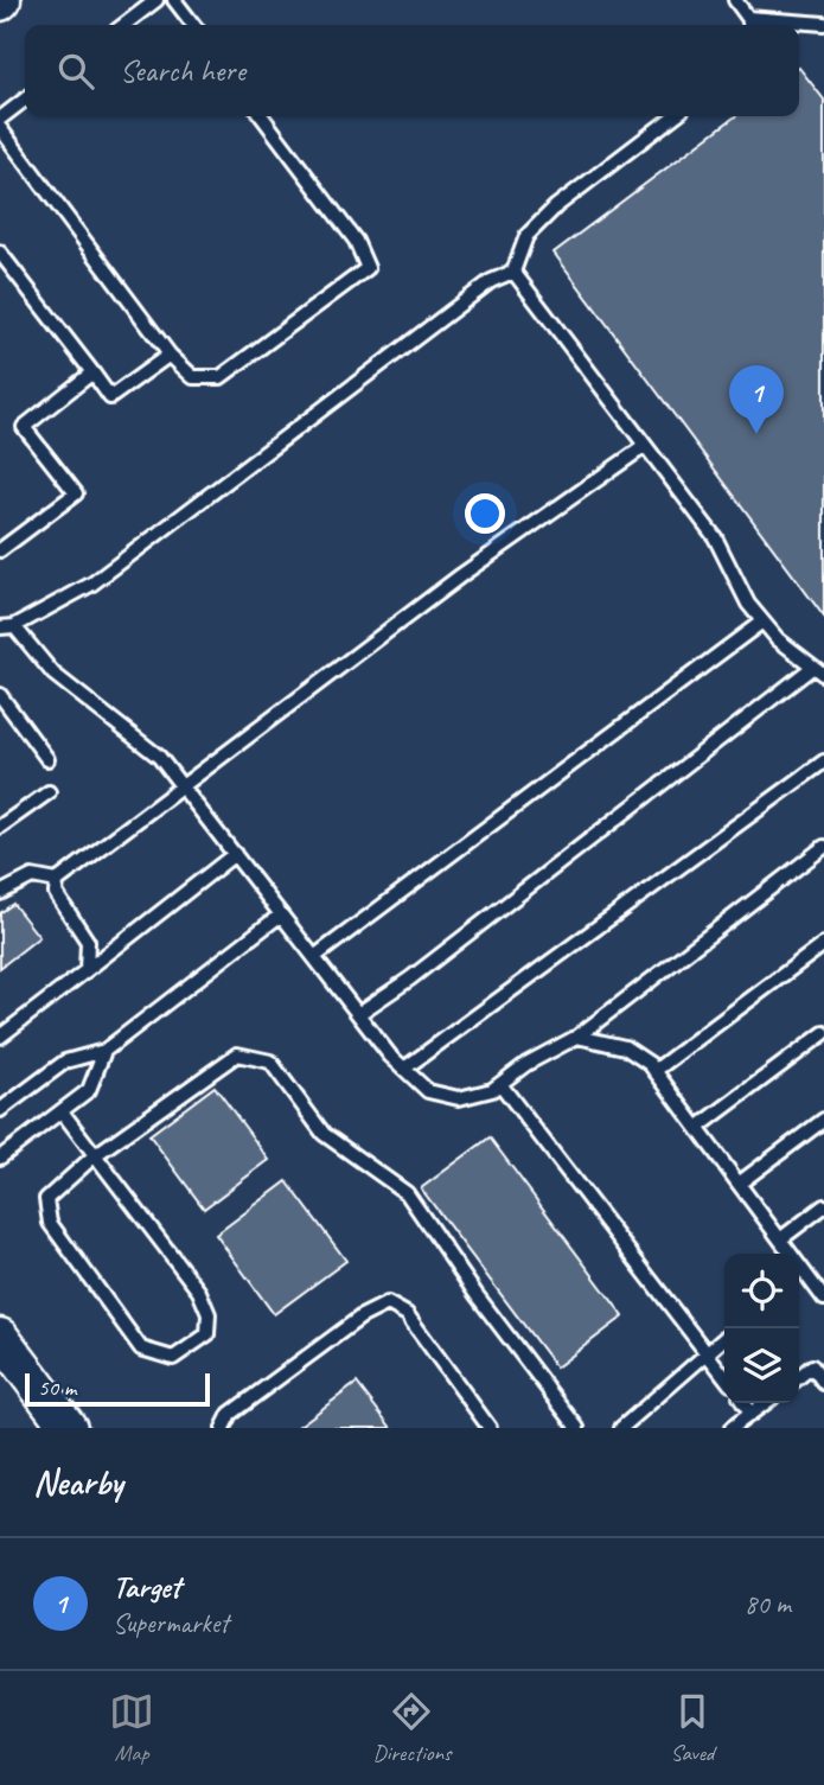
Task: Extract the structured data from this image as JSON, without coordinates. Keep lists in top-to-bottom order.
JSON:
{
  "scale_bar": "50 m",
  "page": {
    "search": "Search here",
    "pins": "1",
    "scale": "50 m",
    "heading": "Nearby",
    "list": [
      {
        "mark": "1",
        "name": "Target",
        "note": "Supermarket",
        "value": "80 m"
      }
    ],
    "nav": ["Map", "Directions", "Saved"]
  }
}
